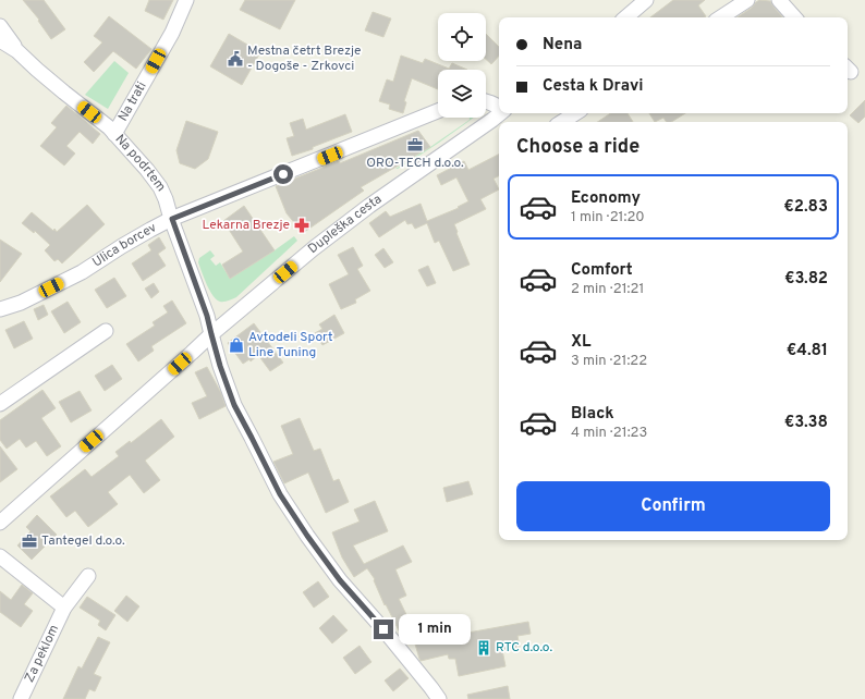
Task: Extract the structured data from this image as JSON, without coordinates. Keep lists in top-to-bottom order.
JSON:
{
  "streets": {
    "street": [
      "Na trati",
      "Na podrtem",
      "Dupleška cesta",
      "Ulica borcev",
      "Za peklom"
    ]
  },
  "crossings": [
    ["Na trati", "Na podrtem"],
    ["Na podrtem", "Dupleška cesta"],
    ["Na podrtem", "Ulica borcev"]
  ],
  "places": {
    "public building": ["Mestna četrt Brezje - Dogoše - Zrkovci"],
    "office": ["ORO-TECH d.o.o.", "Tantegel d.o.o."],
    "pharmacy": ["Lekarna Brezje"],
    "shop": ["Avtodeli Sport Line Tuning"],
    "building": ["RTC d.o.o."]
  },
  "page": {
    "banner": ["Nena", "Cesta k Dravi"],
    "heading": "Choose a ride",
    "list": [
      {
        "name": "Economy",
        "note": "1 min · 21:20",
        "value": "€2.83"
      },
      {
        "name": "Comfort",
        "note": "2 min · 21:21",
        "value": "€3.82"
      },
      {
        "name": "XL",
        "note": "3 min · 21:22",
        "value": "€4.81"
      },
      {
        "name": "Black",
        "note": "4 min · 21:23",
        "value": "€3.38"
      }
    ],
    "buttons": "Confirm",
    "bubble": "1 min"
  }
}
